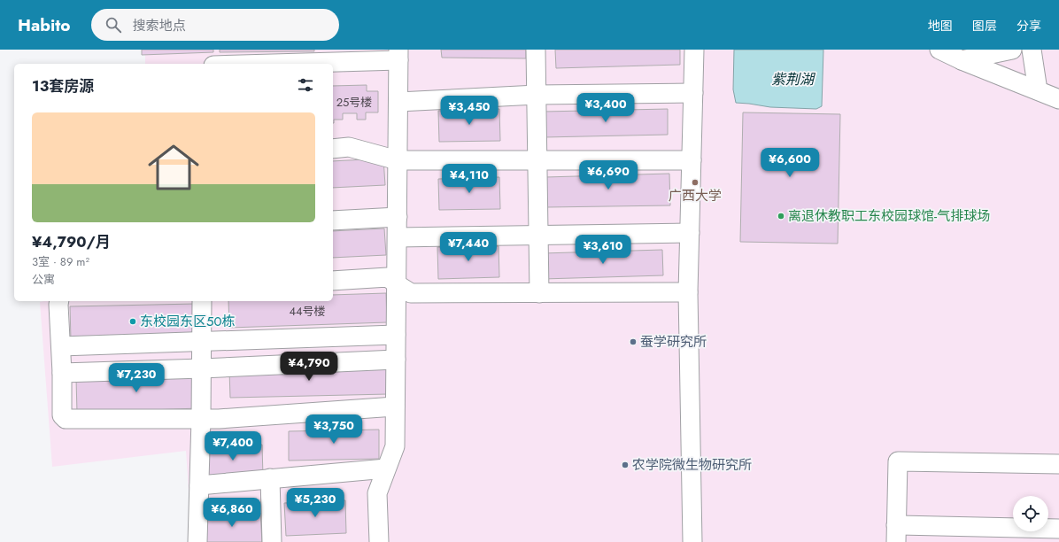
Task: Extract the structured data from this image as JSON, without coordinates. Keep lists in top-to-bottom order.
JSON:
{
  "water": ["紫荆湖"],
  "places": [
    "广西大学",
    "离退休教职工东校园球馆-气排球场",
    "东校园东区50栋",
    "蚕学研究所",
    "农学院微生物研究所"
  ],
  "house_numbers": ["25号楼", "44号楼"],
  "page": {
    "header": "Habito",
    "search": "搜索地点",
    "nav": ["地图", "图层", "分享"],
    "heading": "13套房源",
    "price": [
      "¥3,400",
      "¥3,450",
      "¥6,600",
      "¥6,690",
      "¥4,110",
      "¥7,440",
      "¥3,610",
      "¥4,790",
      "¥7,230",
      "¥3,750",
      "¥7,400",
      "¥5,230",
      "¥6,860"
    ],
    "list": [
      {
        "name": "¥4,790/月",
        "note": "3室 · 89 m² · 公寓"
      }
    ]
  }
}
